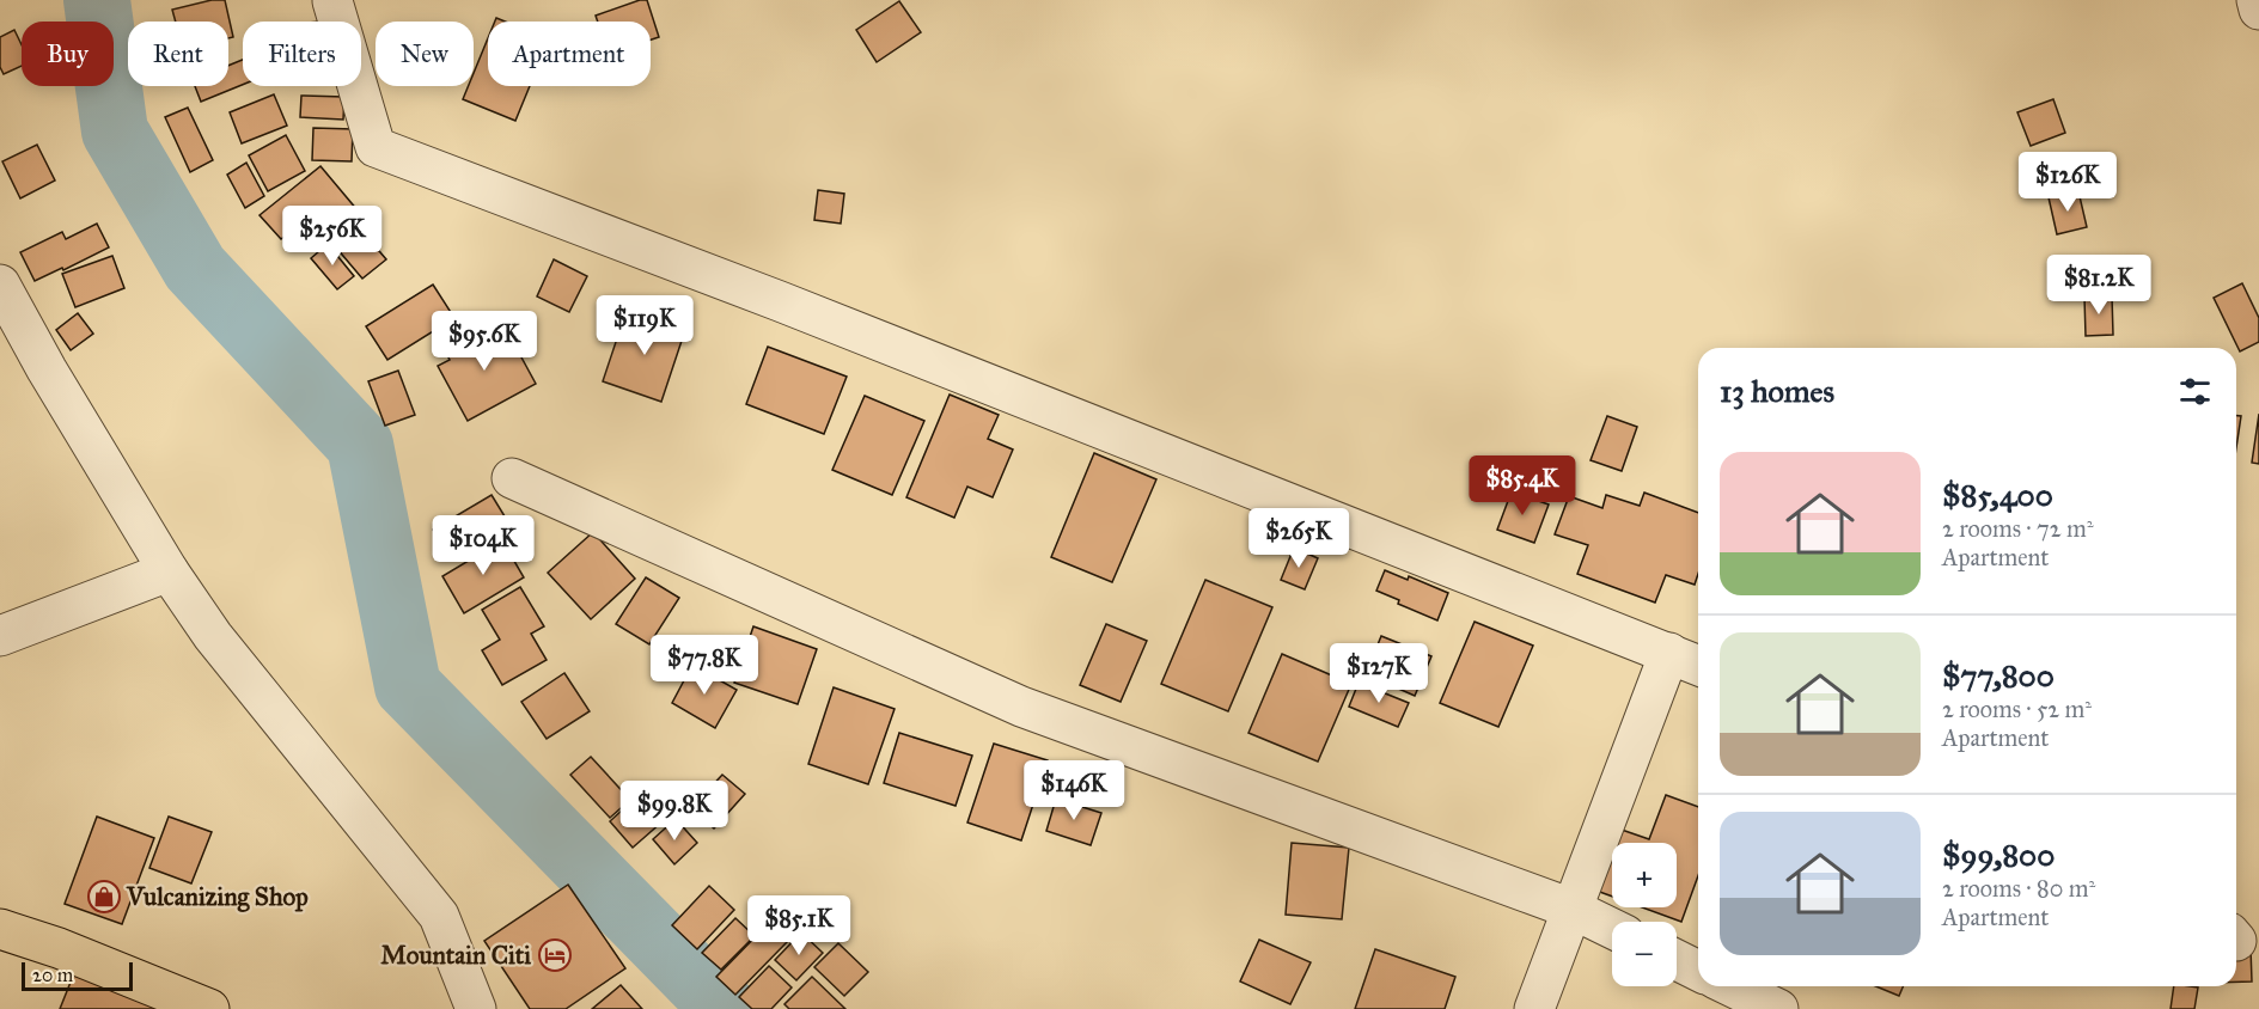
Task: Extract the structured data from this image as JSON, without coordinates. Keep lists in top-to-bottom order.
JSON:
{
  "places": {
    "shop": ["Vulcanizing Shop"],
    "hotel": ["Mountain Citi"]
  },
  "scale_bar": "20 m",
  "page": {
    "chip": [
      "Buy",
      "Rent",
      "Filters",
      "New",
      "Apartment"
    ],
    "price": [
      "$126K",
      "$256K",
      "$81.2K",
      "$119K",
      "$95.6K",
      "$85.4K",
      "$265K",
      "$104K",
      "$77.8K",
      "$127K",
      "$146K",
      "$99.8K",
      "$85.1K"
    ],
    "heading": "13 homes",
    "list": [
      {
        "name": "$85,400",
        "note": "2 rooms · 72 m² · Apartment"
      },
      {
        "name": "$77,800",
        "note": "2 rooms · 52 m² · Apartment"
      },
      {
        "name": "$99,800",
        "note": "2 rooms · 80 m² · Apartment"
      }
    ],
    "map_buttons": ["+", "−"],
    "scale": "20 m"
  }
}
